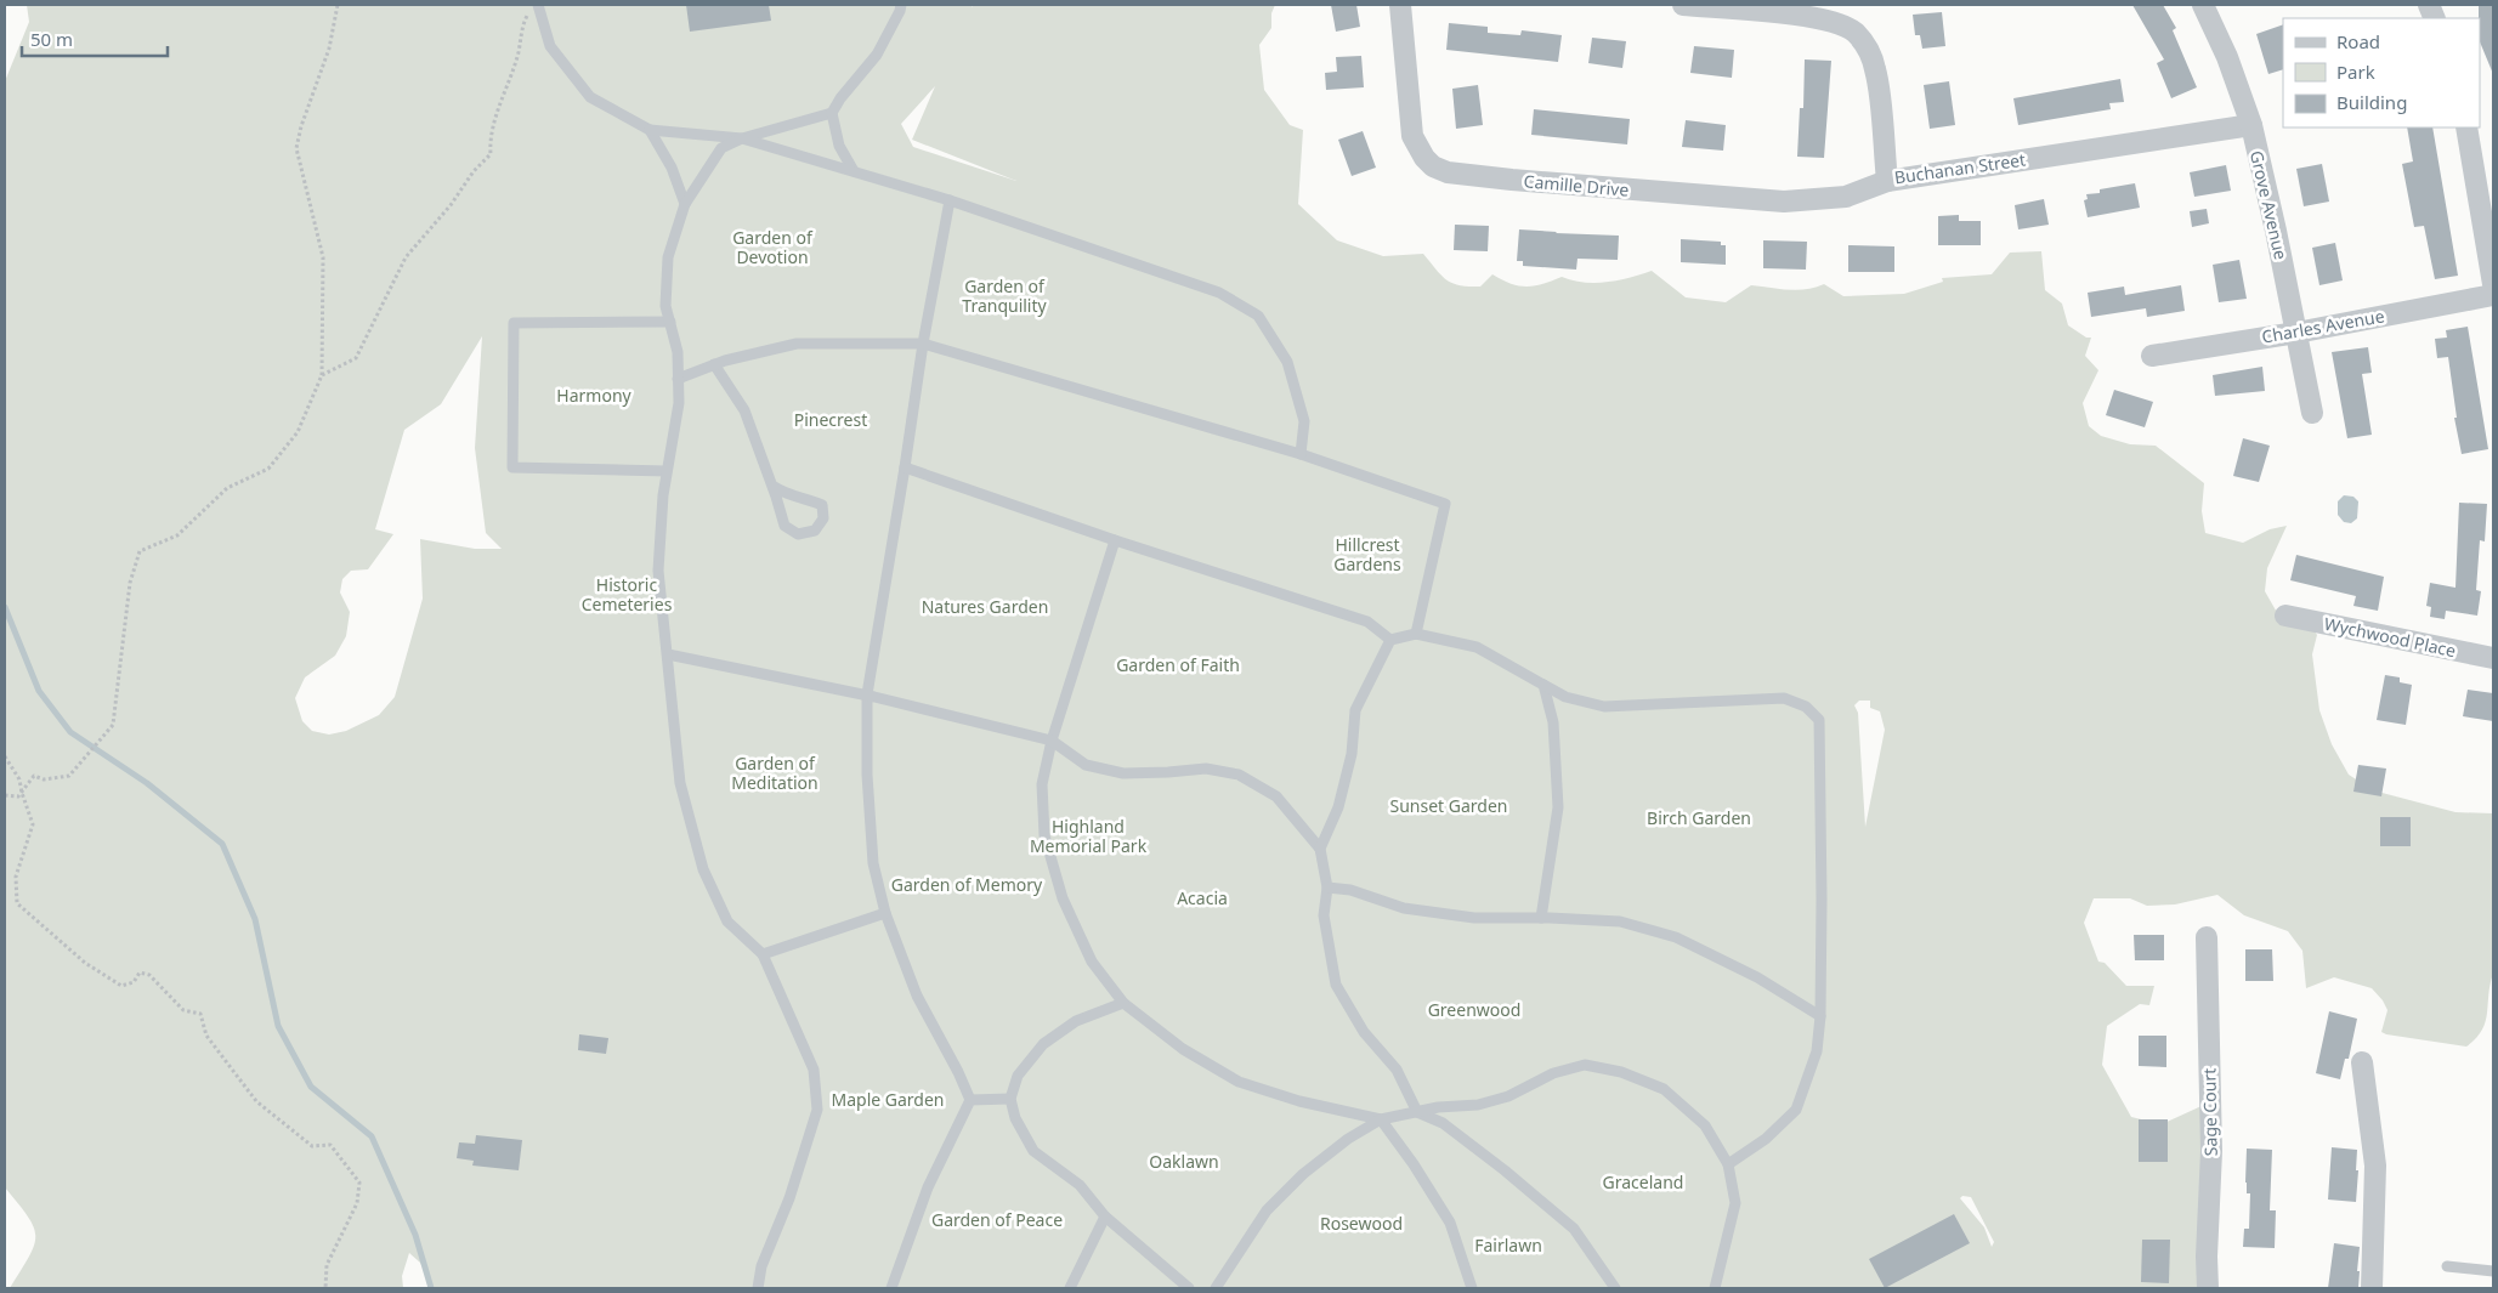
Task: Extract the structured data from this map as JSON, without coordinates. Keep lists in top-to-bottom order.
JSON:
{
  "streets": {
    "street": [
      "Buchanan Street",
      "Camille Drive",
      "Grove Avenue",
      "Charles Avenue",
      "Wychwood Place",
      "Sage Court"
    ]
  },
  "crossings": [
    ["Buchanan Street", "Camille Drive"],
    ["Buchanan Street", "Grove Avenue"],
    ["Grove Avenue", "Charles Avenue"]
  ],
  "parks": [
    "Garden of Devotion",
    "Garden of Tranquility",
    "Harmony",
    "Pinecrest",
    "Hillcrest Gardens",
    "Historic Cemeteries",
    "Natures Garden",
    "Garden of Faith",
    "Garden of Meditation",
    "Sunset Garden",
    "Birch Garden",
    "Highland Memorial Park",
    "Garden of Memory",
    "Acacia",
    "Greenwood",
    "Maple Garden",
    "Oaklawn",
    "Graceland",
    "Garden of Peace",
    "Rosewood",
    "Fairlawn"
  ],
  "legend": ["Road", "Park", "Building"],
  "scale_bar": "50 m"
}
